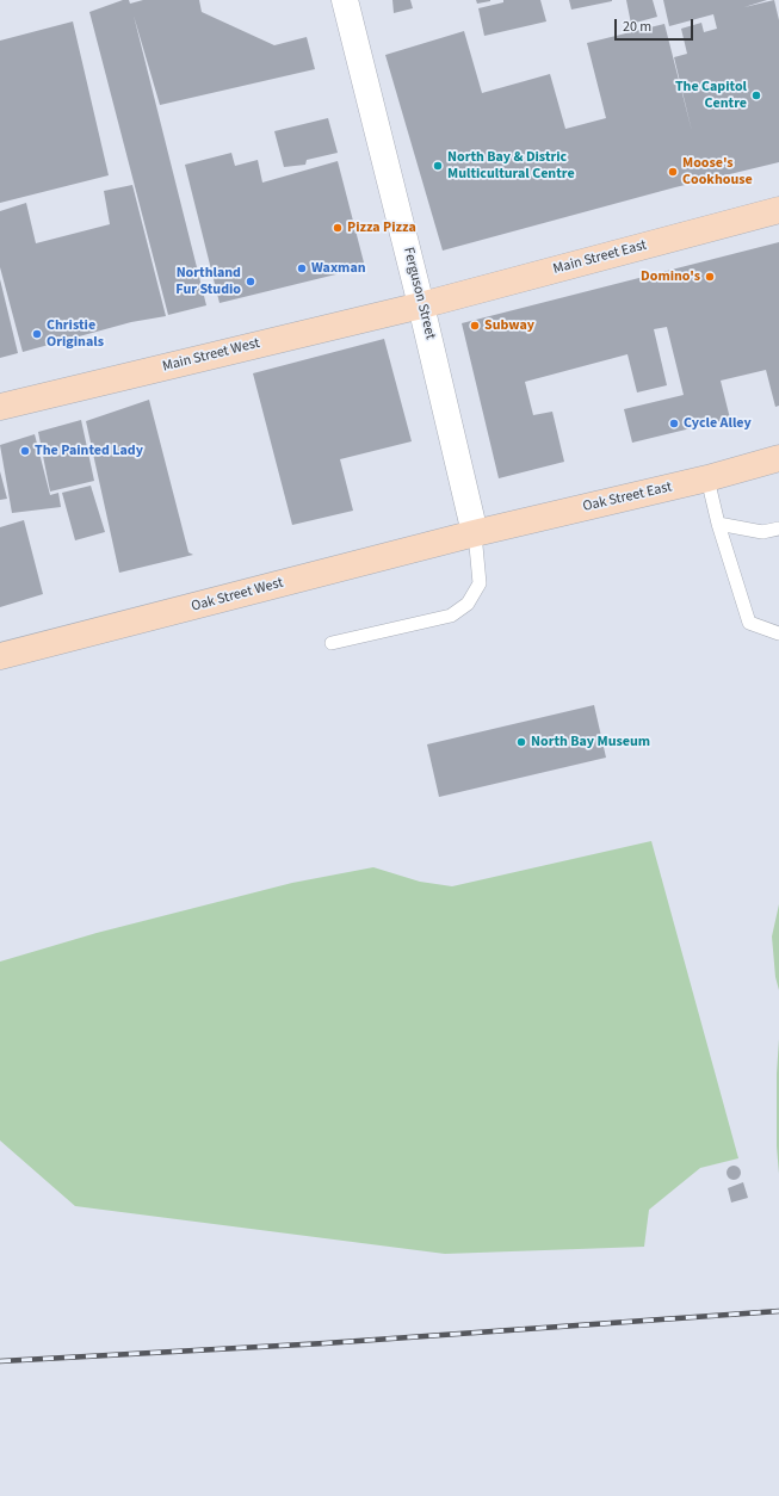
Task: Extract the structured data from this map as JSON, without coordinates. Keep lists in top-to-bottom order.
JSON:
{
  "streets": {
    "street": [
      "Main Street East",
      "Ferguson Street",
      "Main Street West",
      "Oak Street East",
      "Oak Street West"
    ]
  },
  "crossings": [
    ["Main Street East", "Ferguson Street"],
    ["Main Street East", "Main Street West"],
    ["Ferguson Street", "Main Street West"],
    ["Ferguson Street", "Oak Street East"],
    ["Ferguson Street", "Oak Street West"],
    ["Oak Street East", "Oak Street West"]
  ],
  "places": [
    "The Capitol Centre",
    "North Bay & Distric Multicultural Centre",
    "Moose's Cookhouse",
    "Pizza Pizza",
    "Waxman",
    "Domino's",
    "Northland Fur Studio",
    "Subway",
    "Christie Originals",
    "Cycle Alley",
    "The Painted Lady",
    "North Bay Museum"
  ],
  "scale_bar": "20 m"
}
